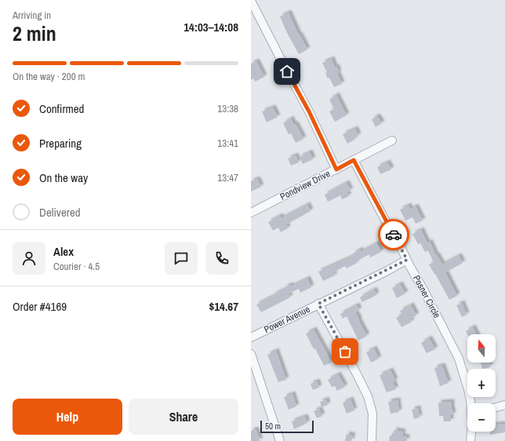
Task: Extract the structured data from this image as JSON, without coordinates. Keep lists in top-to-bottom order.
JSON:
{
  "streets": {
    "street": ["Pondview Drive", "Posner Circle", "Power Avenue"]
  },
  "crossings": [
    ["Pondview Drive", "Posner Circle"],
    ["Posner Circle", "Power Avenue"]
  ],
  "scale_bar": "50 m",
  "north": "top",
  "page": {
    "heading": ["2 min", "Arriving in", "14:03–14:08"],
    "panel": [
      "Alex",
      "Courier · 4.5",
      "Order #4169",
      "$14.67"
    ],
    "bar": "On the way · 200 m",
    "list": [
      ["Confirmed", "13:38"],
      ["Preparing", "13:41"],
      ["On the way", "13:47"],
      "Delivered"
    ],
    "map_buttons": ["+", "−"],
    "buttons": ["Help", "Share"],
    "scale": "50 m"
  }
}
